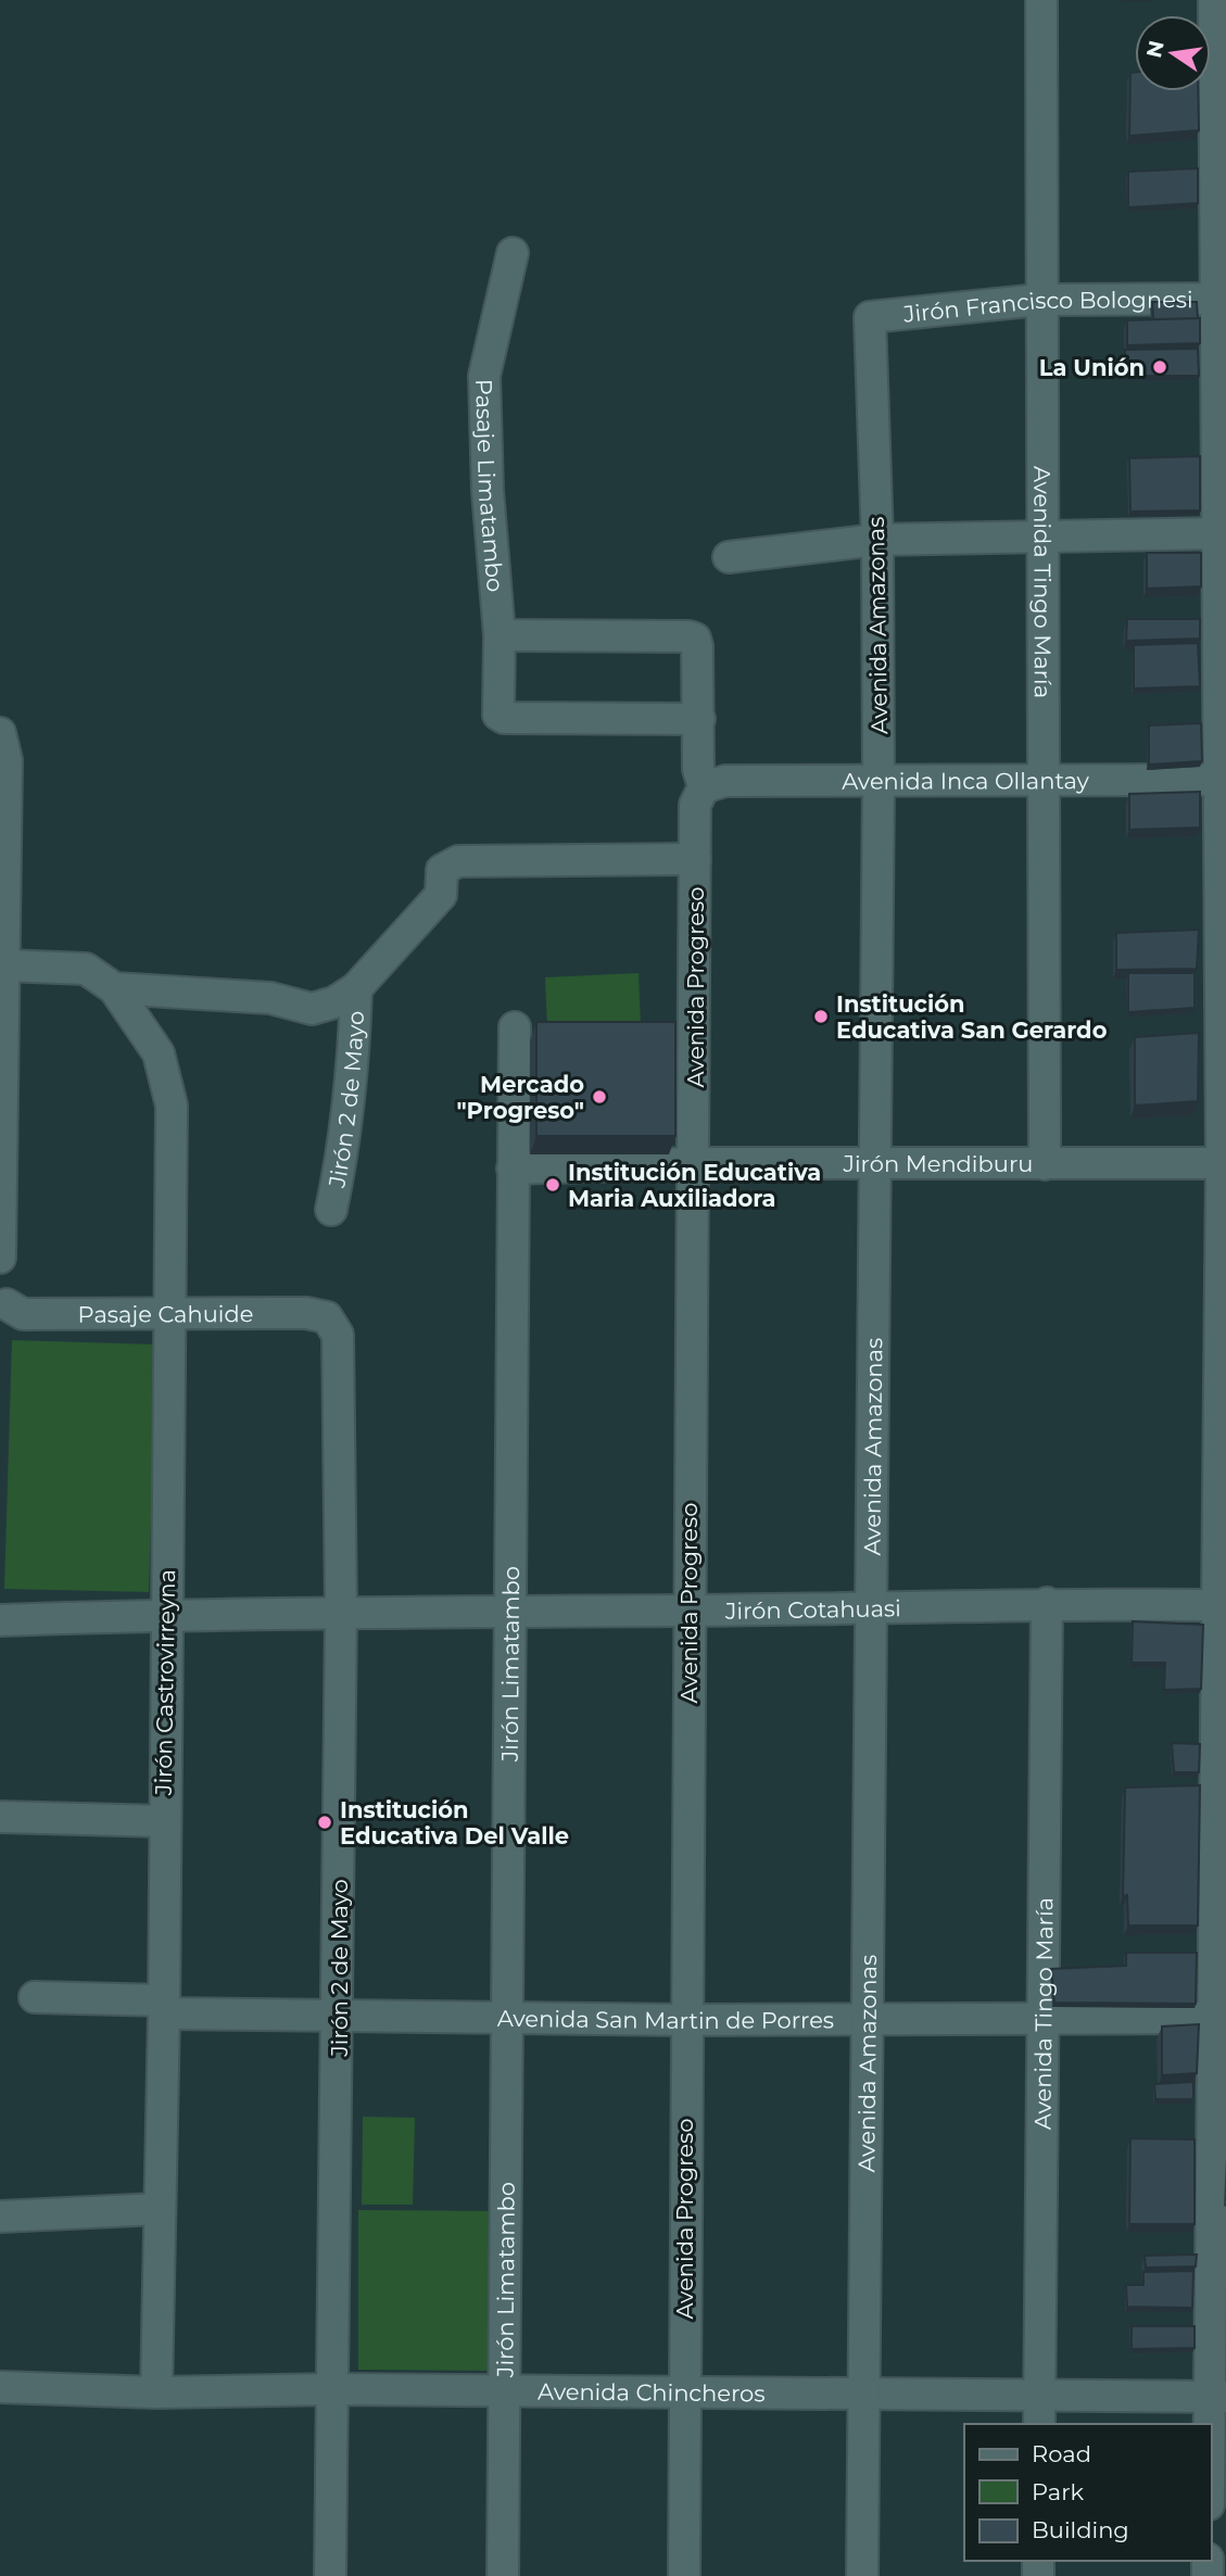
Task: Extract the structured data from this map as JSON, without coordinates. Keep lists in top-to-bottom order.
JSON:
{
  "streets": {
    "street": [
      "Jirón Francisco Bolognesi",
      "Pasaje Limatambo",
      "Avenida Tingo María",
      "Avenida Amazonas",
      "Avenida Inca Ollantay",
      "Avenida Progreso",
      "Jirón 2 de Mayo",
      "Jirón Mendiburu",
      "Pasaje Cahuide",
      "Jirón Cotahuasi",
      "Jirón Limatambo",
      "Jirón Castrovirreyna",
      "Avenida San Martin de Porres",
      "Avenida Chincheros"
    ]
  },
  "crossings": [
    ["Jirón Francisco Bolognesi", "Avenida Tingo María"],
    ["Jirón Francisco Bolognesi", "Avenida Amazonas"],
    ["Pasaje Limatambo", "Avenida Progreso"],
    ["Avenida Tingo María", "Avenida Inca Ollantay"],
    ["Avenida Tingo María", "Jirón Mendiburu"],
    ["Avenida Tingo María", "Jirón Cotahuasi"],
    ["Avenida Tingo María", "Avenida San Martin de Porres"],
    ["Avenida Tingo María", "Avenida Chincheros"],
    ["Avenida Amazonas", "Avenida Inca Ollantay"],
    ["Avenida Amazonas", "Jirón Mendiburu"],
    ["Avenida Amazonas", "Jirón Cotahuasi"],
    ["Avenida Amazonas", "Avenida San Martin de Porres"],
    ["Avenida Amazonas", "Avenida Chincheros"],
    ["Avenida Inca Ollantay", "Avenida Progreso"],
    ["Avenida Progreso", "Jirón Mendiburu"],
    ["Avenida Progreso", "Jirón Cotahuasi"],
    ["Avenida Progreso", "Avenida San Martin de Porres"],
    ["Avenida Progreso", "Avenida Chincheros"],
    ["Jirón 2 de Mayo", "Pasaje Cahuide"],
    ["Jirón 2 de Mayo", "Jirón Cotahuasi"],
    ["Jirón 2 de Mayo", "Avenida San Martin de Porres"],
    ["Jirón 2 de Mayo", "Avenida Chincheros"],
    ["Jirón Mendiburu", "Jirón Limatambo"],
    ["Pasaje Cahuide", "Jirón Castrovirreyna"],
    ["Jirón Cotahuasi", "Jirón Limatambo"],
    ["Jirón Cotahuasi", "Jirón Castrovirreyna"],
    ["Jirón Limatambo", "Avenida San Martin de Porres"],
    ["Jirón Limatambo", "Avenida Chincheros"],
    ["Jirón Castrovirreyna", "Avenida San Martin de Porres"],
    ["Jirón Castrovirreyna", "Avenida Chincheros"]
  ],
  "places": [
    "La Unión",
    "Institución Educativa San Gerardo",
    "Mercado \"Progreso\"",
    "Institución Educativa Maria Auxiliadora",
    "Institución Educativa Del Valle"
  ],
  "legend": ["Road", "Park", "Building"],
  "north": "left"
}
